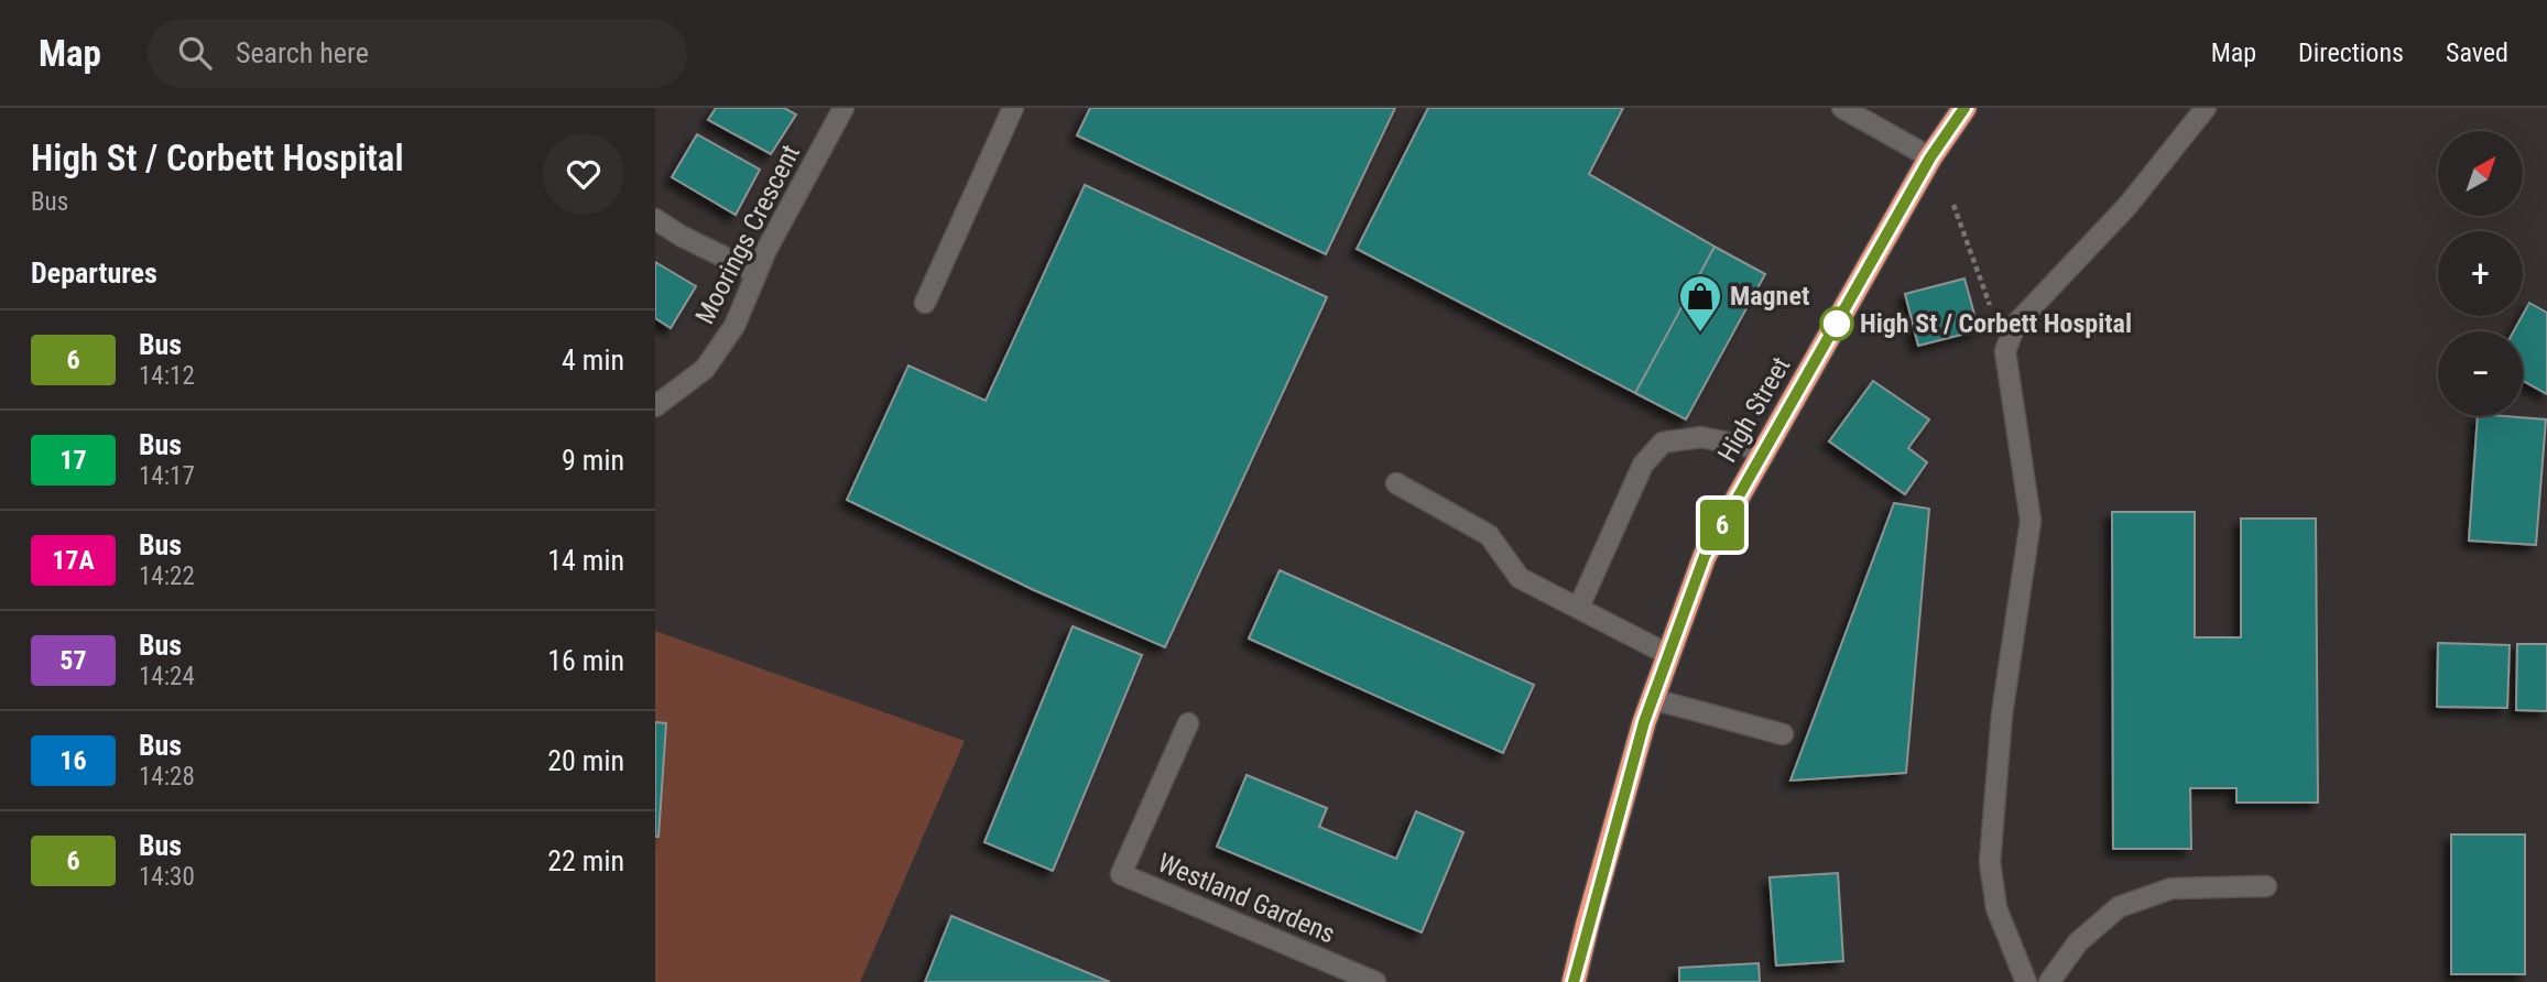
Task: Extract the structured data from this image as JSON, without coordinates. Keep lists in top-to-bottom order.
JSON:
{
  "streets": {
    "highway": ["High Street"],
    "street": ["Moorings Crescent", "Westland Gardens"]
  },
  "places": {
    "other": ["High St / Corbett Hospital"],
    "shop": ["Magnet"]
  },
  "lines": ["bus line 6"],
  "north": "top right",
  "page": {
    "header": "Map",
    "search": "Search here",
    "nav": ["Map", "Directions", "Saved"],
    "heading": [
      ["High St / Corbett Hospital", "Bus"],
      "Departures"
    ],
    "on_map": "6",
    "map_buttons": ["+", "−"],
    "list": [
      {
        "mark": "6",
        "name": "Bus",
        "note": "14:12",
        "value": "4 min"
      },
      {
        "mark": "17",
        "name": "Bus",
        "note": "14:17",
        "value": "9 min"
      },
      {
        "mark": "17A",
        "name": "Bus",
        "note": "14:22",
        "value": "14 min"
      },
      {
        "mark": "57",
        "name": "Bus",
        "note": "14:24",
        "value": "16 min"
      },
      {
        "mark": "16",
        "name": "Bus",
        "note": "14:28",
        "value": "20 min"
      },
      {
        "mark": "6",
        "name": "Bus",
        "note": "14:30",
        "value": "22 min"
      }
    ]
  }
}
